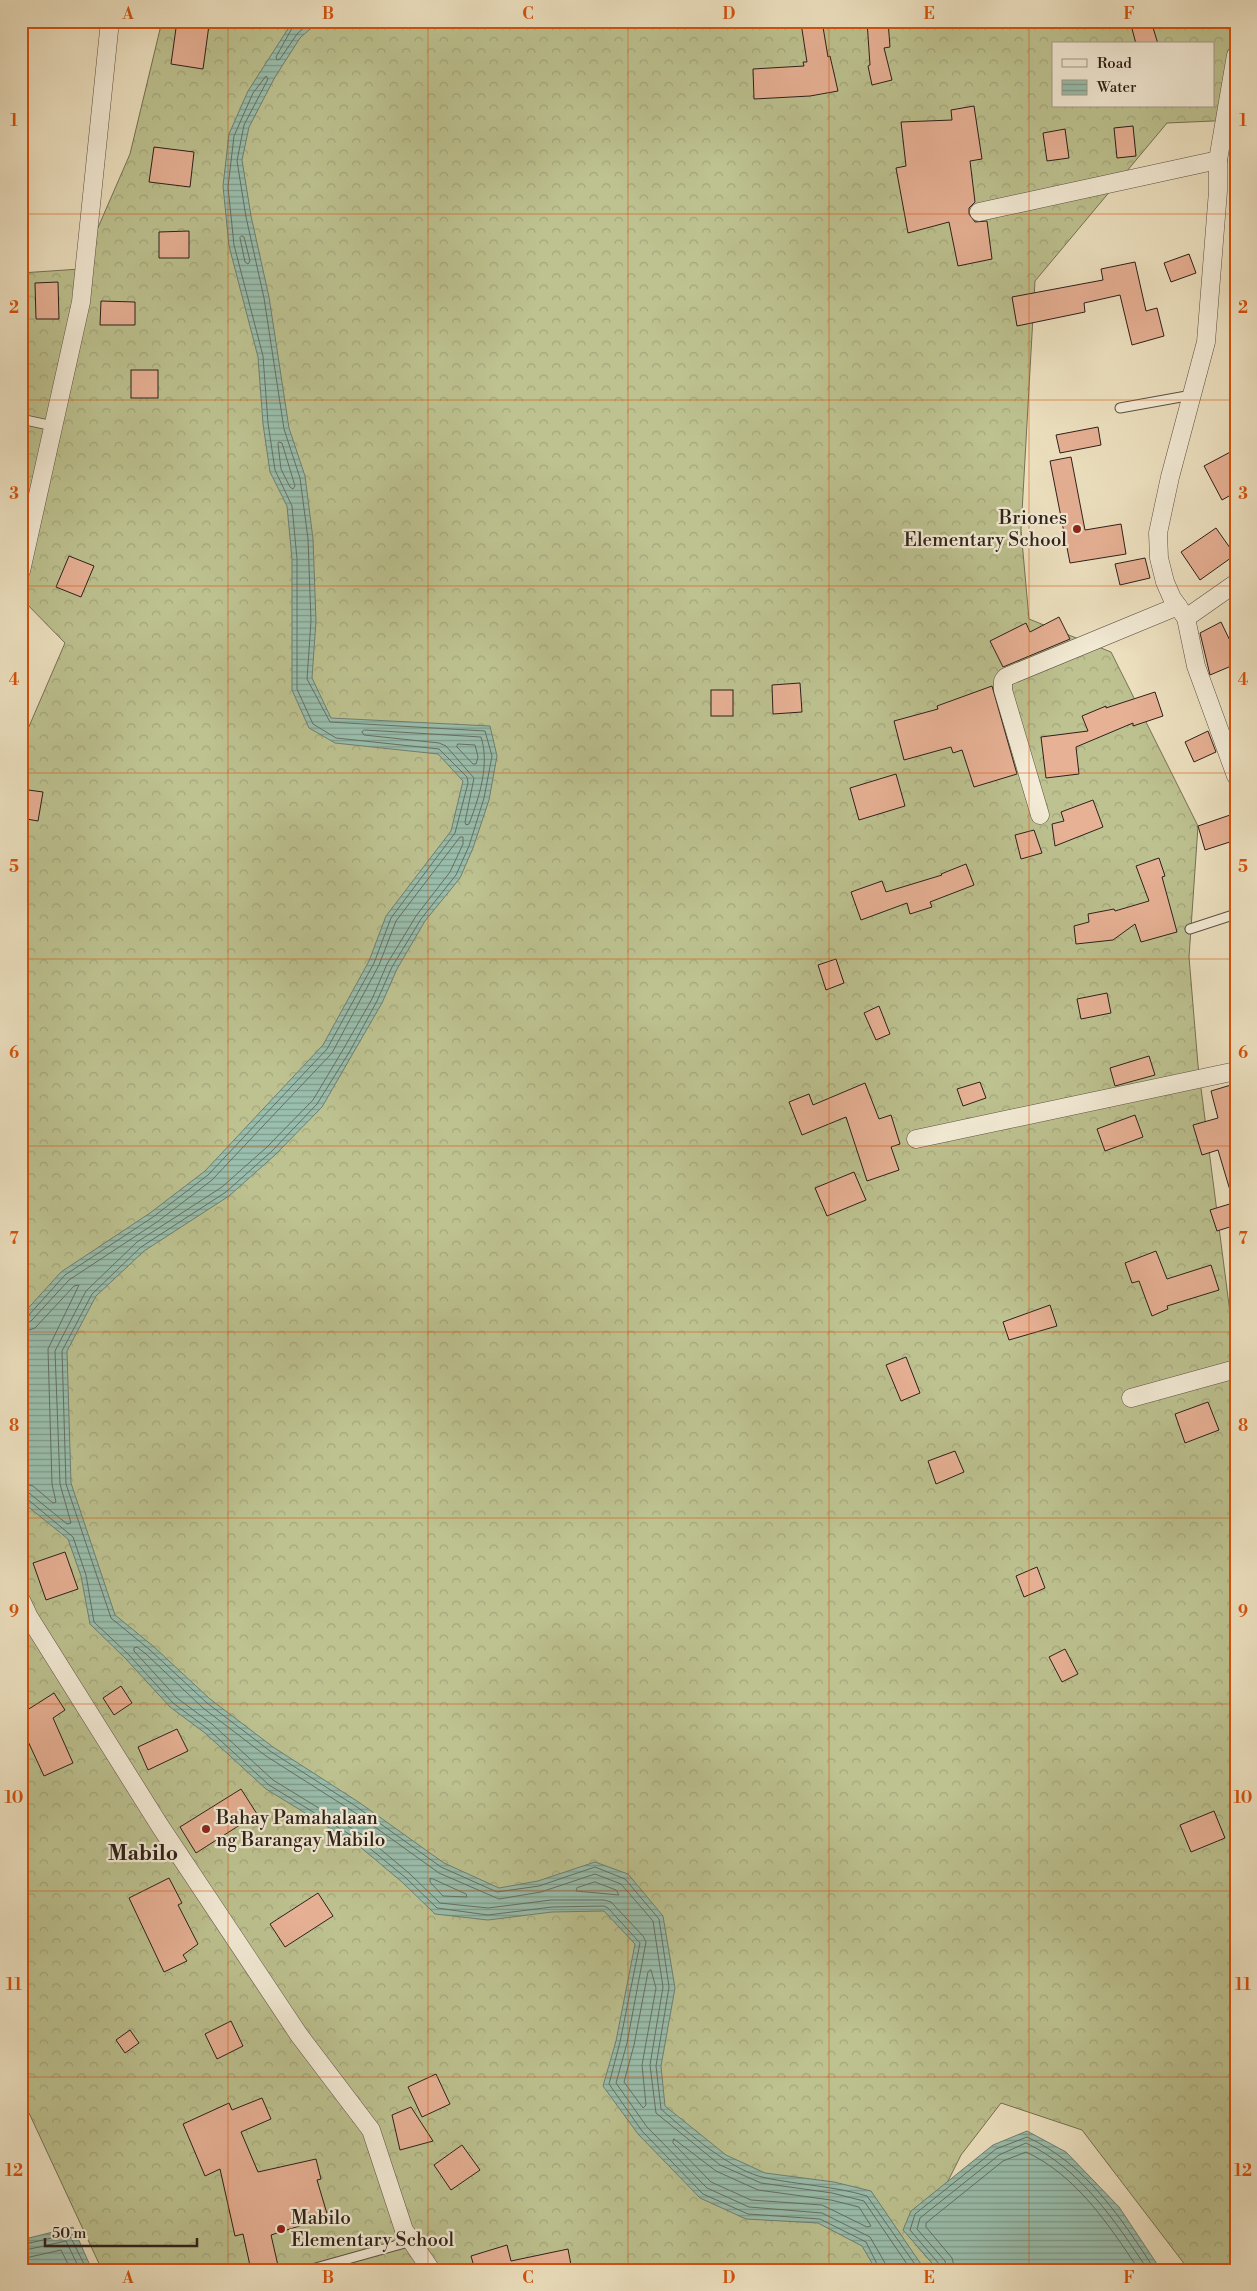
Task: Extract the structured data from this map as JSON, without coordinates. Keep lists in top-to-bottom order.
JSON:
{
  "districts": ["Mabilo"],
  "places": ["Briones Elementary School", "Bahay Pamahalaan ng Barangay Mabilo", "Mabilo Elementary School"],
  "legend": ["Road", "Water"],
  "scale_bar": "50 m",
  "grid": {
    "columns": [
      "A",
      "B",
      "C",
      "D",
      "E",
      "F"
    ],
    "rows": [
      "1",
      "2",
      "3",
      "4",
      "5",
      "6",
      "7",
      "8",
      "9",
      "10",
      "11",
      "12"
    ]
  }
}
